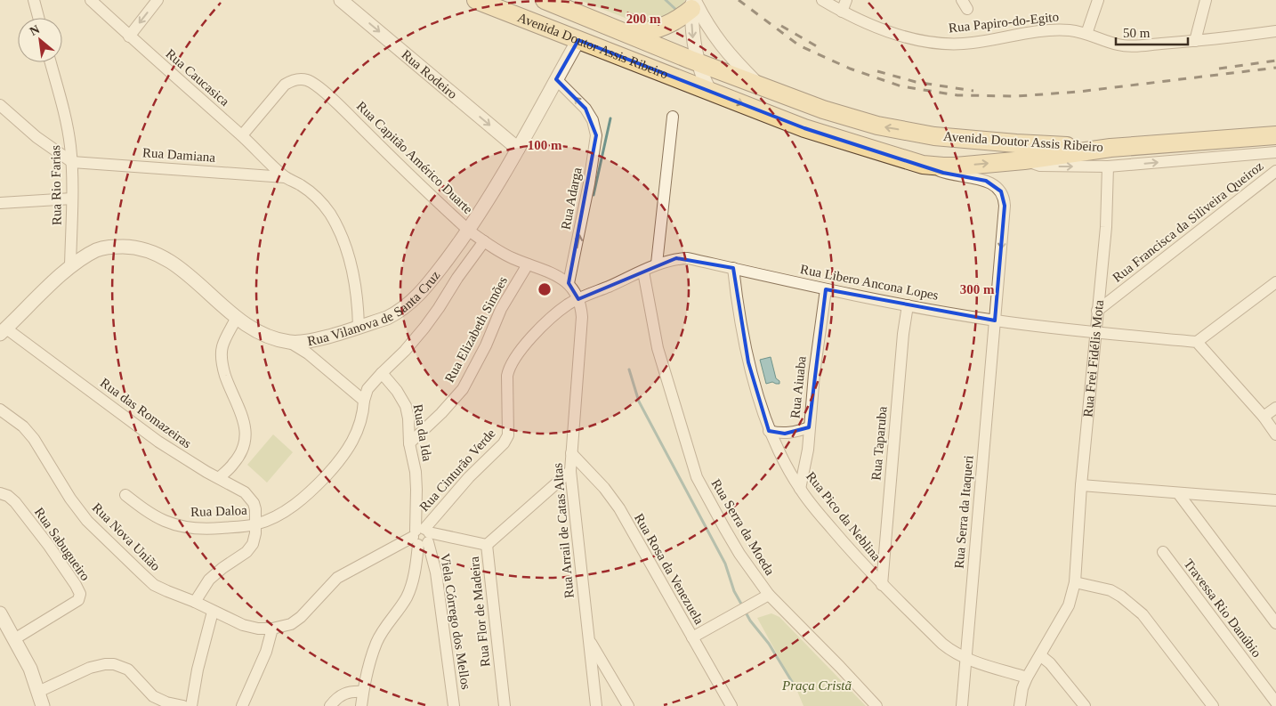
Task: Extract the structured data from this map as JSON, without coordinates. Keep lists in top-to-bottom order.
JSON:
{
  "streets": {
    "main road": ["Avenida Doutor Assis Ribeiro"],
    "street": [
      "Rua Papiro-do-Egito",
      "Rua Rodeiro",
      "Rua Caucasica",
      "Rua Damiana",
      "Rua Capitão Américo Duarte",
      "Rua Rio Farias",
      "Rua Adarga",
      "Rua Francisca da Siliveira Queiroz",
      "Rua Libero Ancona Lopes",
      "Rua Vilanova de Santa Cruz",
      "Rua Elizabeth Simões",
      "Rua Frei Fidélis Mota",
      "Rua Aiuaba",
      "Rua das Romazeiras",
      "Rua da Ida",
      "Rua Taparuba",
      "Rua Cinturão Verde",
      "Rua Daloa",
      "Rua Serra da Itaqueri",
      "Rua Pico da Neblina",
      "Rua Serra da Moeda",
      "Rua Arrail de Catas Altas",
      "Rua Nova União",
      "Rua Sabugueiro",
      "Rua Rosa da Venezuela",
      "Travessa Rio Danúbio",
      "Rua Flor de Madeira",
      "Viela Córrego dos Mellos"
    ]
  },
  "crossings": [
    ["Avenida Doutor Assis Ribeiro", "Rua Vilanova de Santa Cruz"],
    ["Avenida Doutor Assis Ribeiro", "Rua Serra da Itaqueri"],
    ["Rua Rodeiro", "Rua Vilanova de Santa Cruz"],
    ["Rua Caucasica", "Rua Damiana"],
    ["Rua Caucasica", "Rua Capitão Américo Duarte"],
    ["Rua Damiana", "Rua Rio Farias"],
    ["Rua Capitão Américo Duarte", "Rua Adarga"],
    ["Rua Capitão Américo Duarte", "Rua Libero Ancona Lopes"],
    ["Rua Capitão Américo Duarte", "Rua Vilanova de Santa Cruz"],
    ["Rua Capitão Américo Duarte", "Rua Elizabeth Simões"],
    ["Rua Capitão Américo Duarte", "Rua Cinturão Verde"],
    ["Rua Capitão Américo Duarte", "Rua Daloa"],
    ["Rua Capitão Américo Duarte", "Rua Arrail de Catas Altas"],
    ["Rua Rio Farias", "Rua Vilanova de Santa Cruz"],
    ["Rua Adarga", "Rua Vilanova de Santa Cruz"],
    ["Rua Francisca da Siliveira Queiroz", "Rua Frei Fidélis Mota"],
    ["Rua Libero Ancona Lopes", "Rua Frei Fidélis Mota"],
    ["Rua Libero Ancona Lopes", "Rua Aiuaba"],
    ["Rua Libero Ancona Lopes", "Rua Taparuba"],
    ["Rua Libero Ancona Lopes", "Rua Cinturão Verde"],
    ["Rua Libero Ancona Lopes", "Rua Serra da Itaqueri"],
    ["Rua Libero Ancona Lopes", "Rua Pico da Neblina"],
    ["Rua Libero Ancona Lopes", "Rua Serra da Moeda"],
    ["Rua Libero Ancona Lopes", "Rua Arrail de Catas Altas"],
    ["Rua Vilanova de Santa Cruz", "Rua das Romazeiras"],
    ["Rua Elizabeth Simões", "Rua da Ida"],
    ["Rua Frei Fidélis Mota", "Rua Pico da Neblina"],
    ["Rua Aiuaba", "Rua Pico da Neblina"],
    ["Rua das Romazeiras", "Rua Daloa"],
    ["Rua das Romazeiras", "Rua Nova União"],
    ["Rua da Ida", "Rua Cinturão Verde"],
    ["Rua da Ida", "Rua Daloa"],
    ["Rua da Ida", "Viela Córrego dos Mellos"],
    ["Rua Taparuba", "Rua Pico da Neblina"],
    ["Rua Cinturão Verde", "Rua Arrail de Catas Altas"],
    ["Rua Cinturão Verde", "Rua Nova União"],
    ["Rua Cinturão Verde", "Viela Córrego dos Mellos"],
    ["Rua Serra da Itaqueri", "Rua Pico da Neblina"],
    ["Rua Arrail de Catas Altas", "Rua Rosa da Venezuela"],
    ["Rua Arrail de Catas Altas", "Rua Flor de Madeira"]
  ],
  "one_way": ["Rua Rodeiro"],
  "parks": ["Praça Cristã"],
  "scale_bar": "50 m",
  "north": "top left",
  "rings": ["200 m", "100 m", "300 m"]
}
